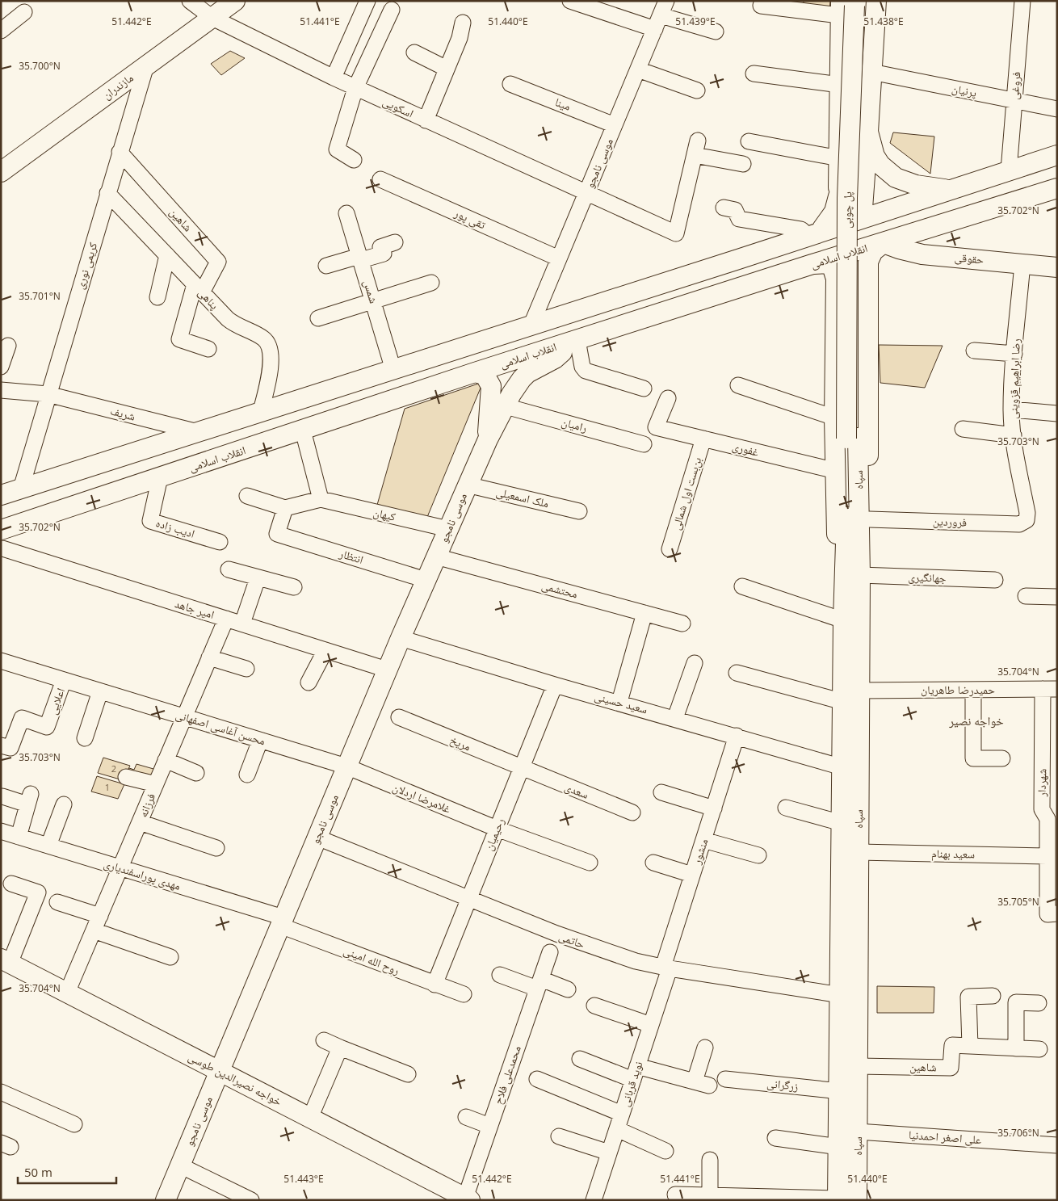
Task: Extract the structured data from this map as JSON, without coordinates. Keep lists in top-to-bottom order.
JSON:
{
  "streets": {
    "main road": [
      "مازندران",
      "موسی نامجو",
      "پل چوبی",
      "انقلاب اسلامی",
      "حقوقی",
      "سپاه",
      "خواجه نصیرالدین طوسی"
    ],
    "street": [
      "فروغی",
      "پرنیان",
      "مینا",
      "اسکویی",
      "تقی پور",
      "شاهین",
      "کریمی نوری",
      "شمس",
      "پناهی",
      "رضا ابراهیم قزوینی",
      "شریف",
      "رامیان",
      "غفوری",
      "بن‌بست اول شمالی",
      "ملک اسمعیلی",
      "کیهان",
      "فروردین",
      "ادیب زاده",
      "انتظار",
      "جهانگیری",
      "محتشمی",
      "امیر جاهد",
      "حمیدرضا طاهریان",
      "اعلایی",
      "سعید حسینی",
      "محسن آغاسی اصفهانی",
      "مریخ",
      "شهردار",
      "سعدی",
      "غلامرضا اردلان",
      "فرزانه",
      "رحیمیان",
      "منشور",
      "سعید بهنام",
      "مهدی پوراسفندیاری",
      "حاتمی",
      "روح الله امینی",
      "محمدعلی فلاح",
      "نوید قربانی",
      "زرگرانی",
      "علی اصغر احمدنیا"
    ]
  },
  "crossings": [
    ["فروغی", "پرنیان"],
    ["مازندران", "اسکویی"],
    ["مازندران", "کریمی نوری"],
    ["مینا", "موسی نامجو"],
    ["اسکویی", "موسی نامجو"],
    ["موسی نامجو", "تقی پور"],
    ["موسی نامجو", "انقلاب اسلامی"],
    ["موسی نامجو", "رامیان"],
    ["موسی نامجو", "ملک اسمعیلی"],
    ["موسی نامجو", "کیهان"],
    ["موسی نامجو", "انتظار"],
    ["موسی نامجو", "محتشمی"],
    ["موسی نامجو", "امیر جاهد"],
    ["موسی نامجو", "سعید حسینی"],
    ["موسی نامجو", "محسن آغاسی اصفهانی"],
    ["موسی نامجو", "غلامرضا اردلان"],
    ["موسی نامجو", "مهدی پوراسفندیاری"],
    ["موسی نامجو", "حاتمی"],
    ["موسی نامجو", "روح الله امینی"],
    ["موسی نامجو", "خواجه نصیرالدین طوسی"],
    ["پل چوبی", "سپاه"],
    ["شاهین", "کریمی نوری"],
    ["شاهین", "پناهی"],
    ["شاهین", "سپاه"],
    ["انقلاب اسلامی", "حقوقی"],
    ["انقلاب اسلامی", "ادیب زاده"],
    ["حقوقی", "رضا ابراهیم قزوینی"],
    ["کریمی نوری", "پناهی"],
    ["کریمی نوری", "شریف"],
    ["رضا ابراهیم قزوینی", "فروردین"],
    ["غفوری", "بن‌بست اول شمالی"],
    ["سپاه", "جهانگیری"],
    ["سپاه", "حمیدرضا طاهریان"],
    ["سپاه", "سعید حسینی"],
    ["سپاه", "سعید بهنام"],
    ["سپاه", "حاتمی"],
    ["سپاه", "زرگرانی"],
    ["سپاه", "علی اصغر احمدنیا"],
    ["کیهان", "انتظار"],
    ["امیر جاهد", "فرزانه"],
    ["حمیدرضا طاهریان", "شهردار"],
    ["اعلایی", "محسن آغاسی اصفهانی"],
    ["سعید حسینی", "رحیمیان"],
    ["سعید حسینی", "منشور"],
    ["محسن آغاسی اصفهانی", "غلامرضا اردلان"],
    ["محسن آغاسی اصفهانی", "فرزانه"],
    ["مریخ", "سعدی"],
    ["مریخ", "رحیمیان"],
    ["شهردار", "سعید بهنام"],
    ["سعدی", "رحیمیان"],
    ["غلامرضا اردلان", "رحیمیان"],
    ["فرزانه", "مهدی پوراسفندیاری"],
    ["فرزانه", "خواجه نصیرالدین طوسی"],
    ["رحیمیان", "حاتمی"],
    ["رحیمیان", "روح الله امینی"],
    ["منشور", "حاتمی"],
    ["منشور", "نوید قربانی"],
    ["مهدی پوراسفندیاری", "روح الله امینی"],
    ["حاتمی", "نوید قربانی"],
    ["محمدعلی فلاح", "خواجه نصیرالدین طوسی"]
  ],
  "districts": ["خواجه نصیر"],
  "house_numbers": ["2", "1"],
  "scale_bar": "50 m",
  "coordinates": [
    "51.442°E",
    "51.441°E",
    "51.440°E",
    "51.439°E",
    "51.438°E",
    "35.700°N",
    "35.702°N",
    "35.701°N",
    "35.703°N",
    "35.704°N",
    "35.705°N",
    "35.706°N",
    "51.443°E"
  ]
}
